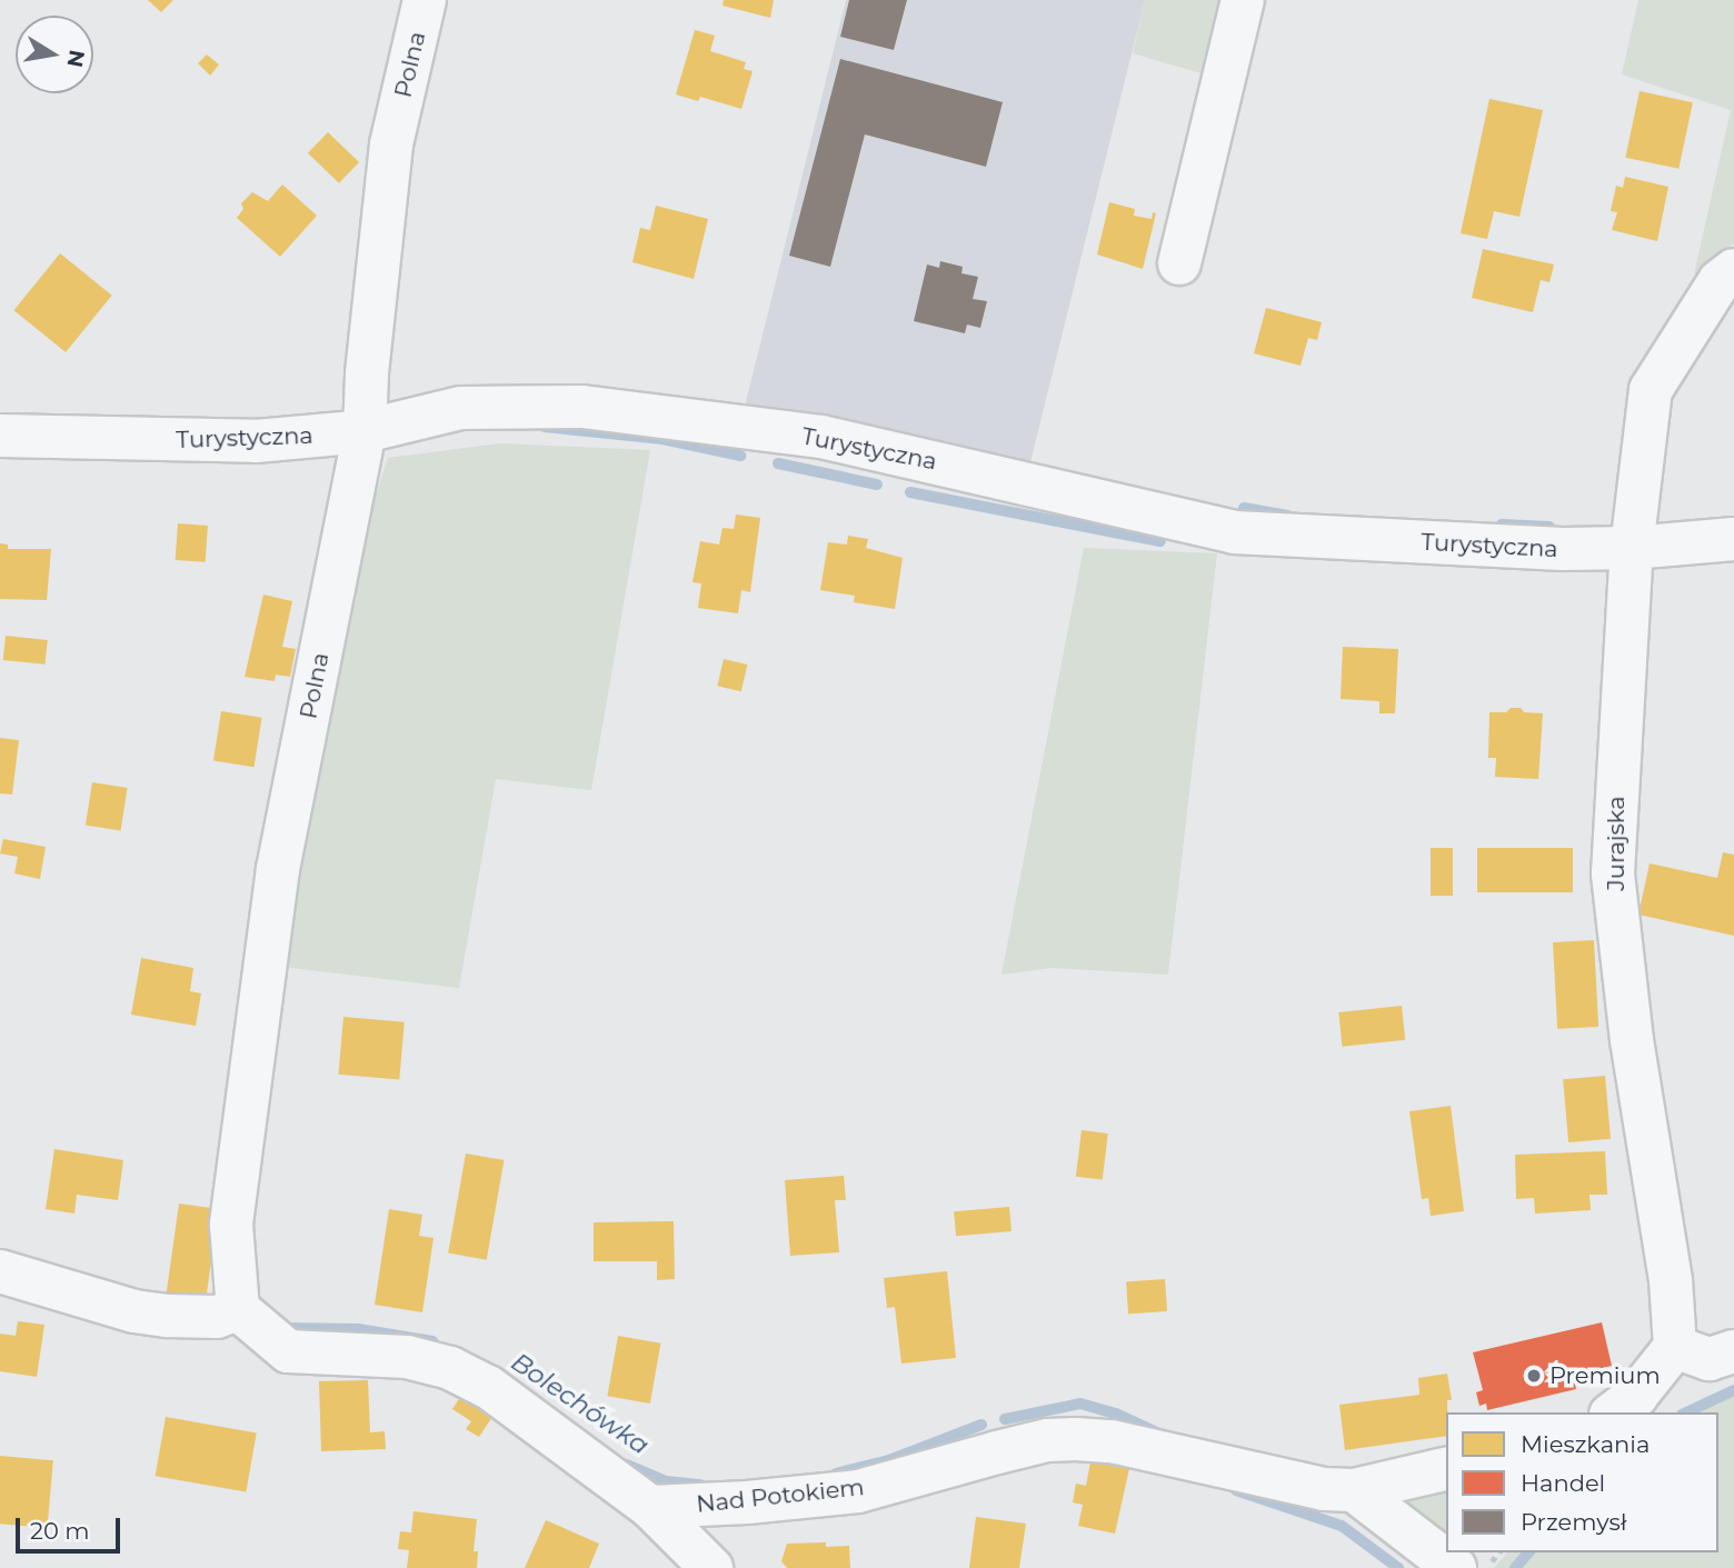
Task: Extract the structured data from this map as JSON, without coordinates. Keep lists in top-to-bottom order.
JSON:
{
  "streets": {
    "street": [
      "Polna",
      "Turystyczna",
      "Jurajska",
      "Nad Potokiem"
    ]
  },
  "crossings": [
    ["Polna", "Turystyczna"],
    ["Turystyczna", "Jurajska"]
  ],
  "water": ["Bolechówka"],
  "places": ["Premium"],
  "legend": ["Mieszkania", "Handel", "Przemysł"],
  "scale_bar": "20 m",
  "north": "right"
}
